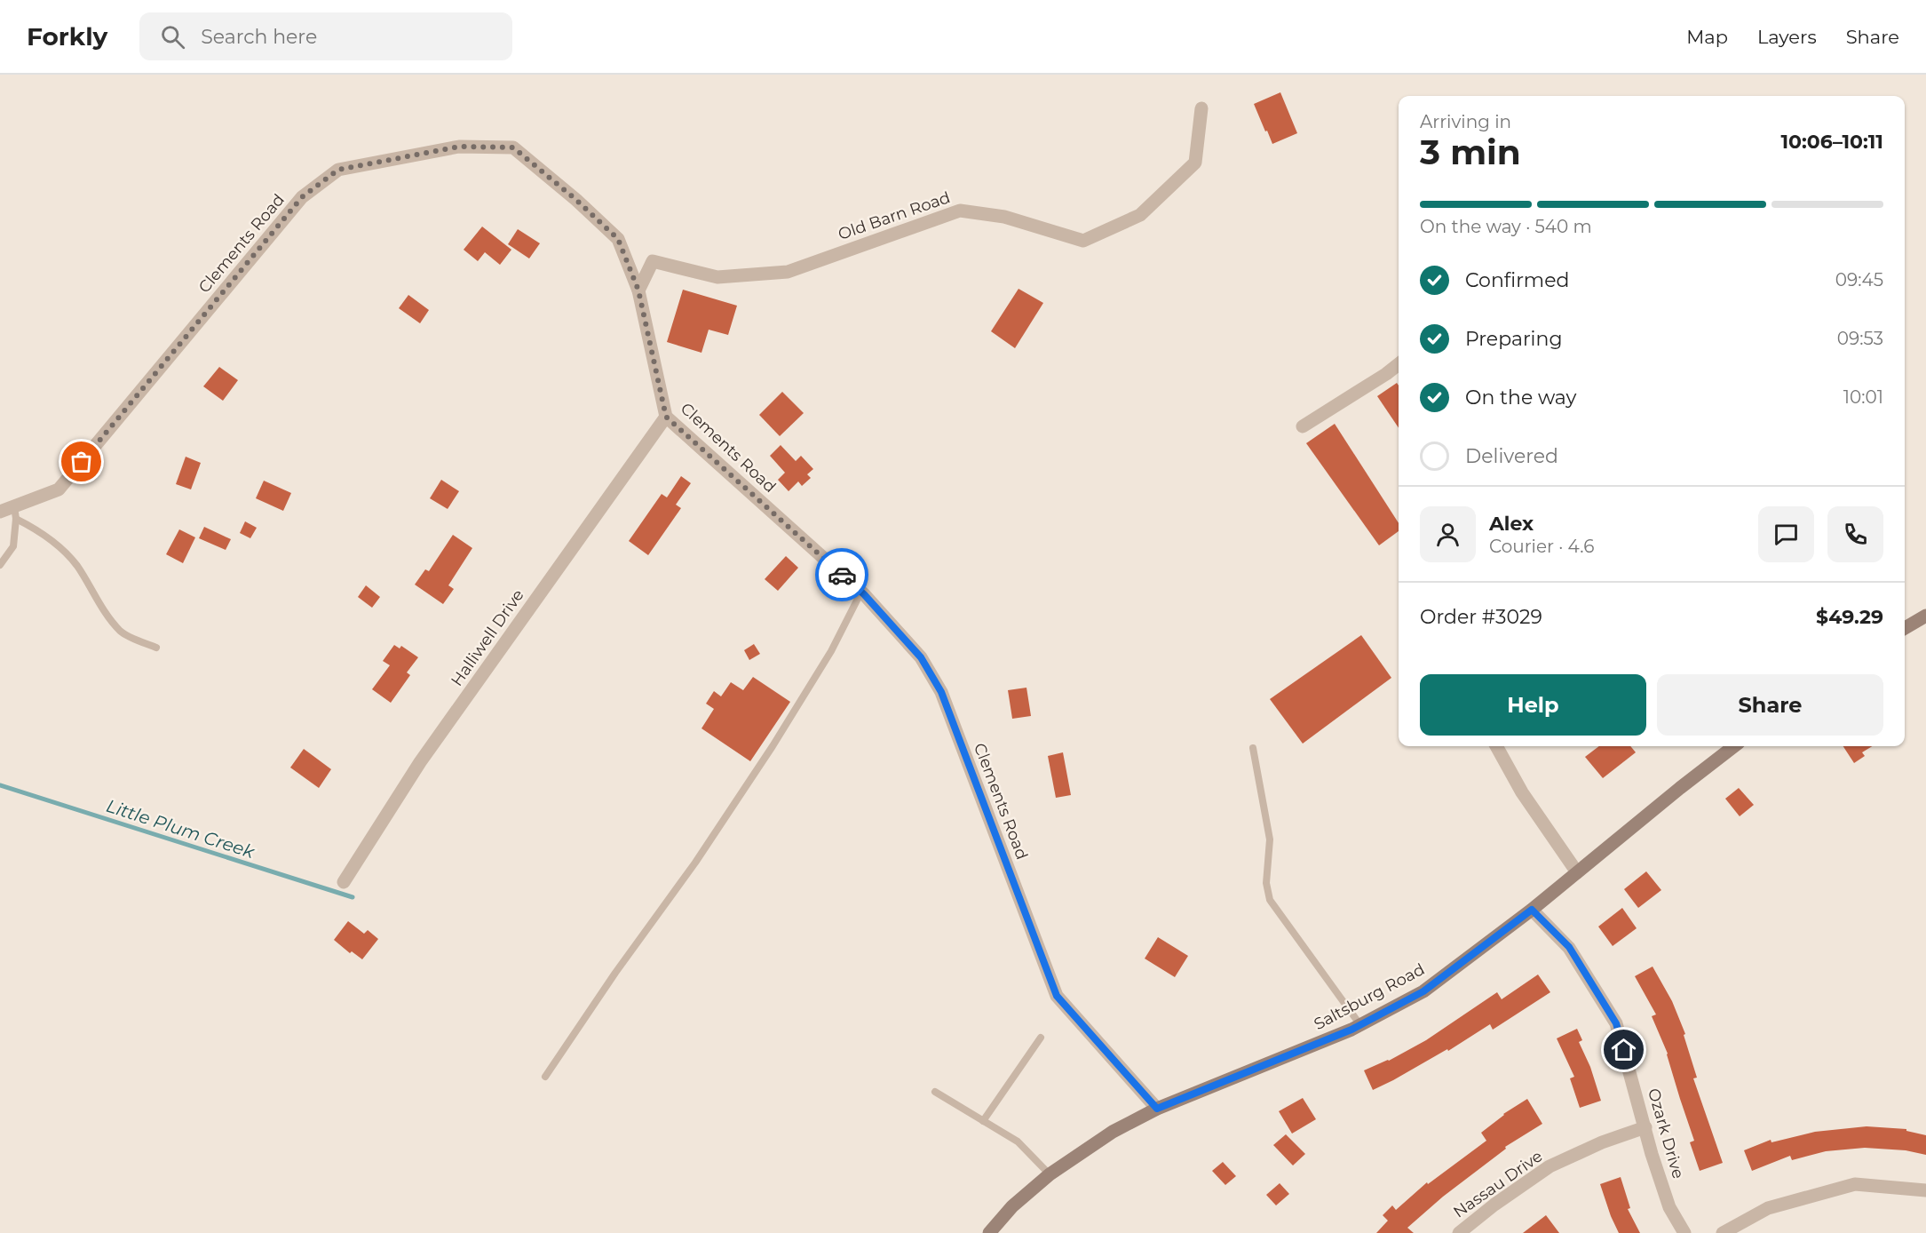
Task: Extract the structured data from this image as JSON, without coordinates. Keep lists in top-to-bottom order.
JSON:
{
  "streets": {
    "main road": ["Saltsburg Road"],
    "street": [
      "Old Barn Road",
      "Clements Road",
      "Halliwell Drive",
      "Ozark Drive",
      "Nassau Drive"
    ]
  },
  "crossings": [
    ["Old Barn Road", "Clements Road"],
    ["Clements Road", "Halliwell Drive"],
    ["Clements Road", "Saltsburg Road"],
    ["Saltsburg Road", "Ozark Drive"],
    ["Ozark Drive", "Nassau Drive"]
  ],
  "water": ["Little Plum Creek"],
  "page": {
    "header": "Forkly",
    "search": "Search here",
    "nav": ["Map", "Layers", "Share"],
    "heading": ["3 min", "Arriving in", "10:06–10:11"],
    "panel": [
      "Alex",
      "Courier · 4.6",
      "Order #3029",
      "$49.29"
    ],
    "bar": "On the way · 540 m",
    "list": [
      ["Confirmed", "09:45"],
      ["Preparing", "09:53"],
      ["On the way", "10:01"],
      "Delivered"
    ],
    "buttons": ["Help", "Share"]
  }
}
